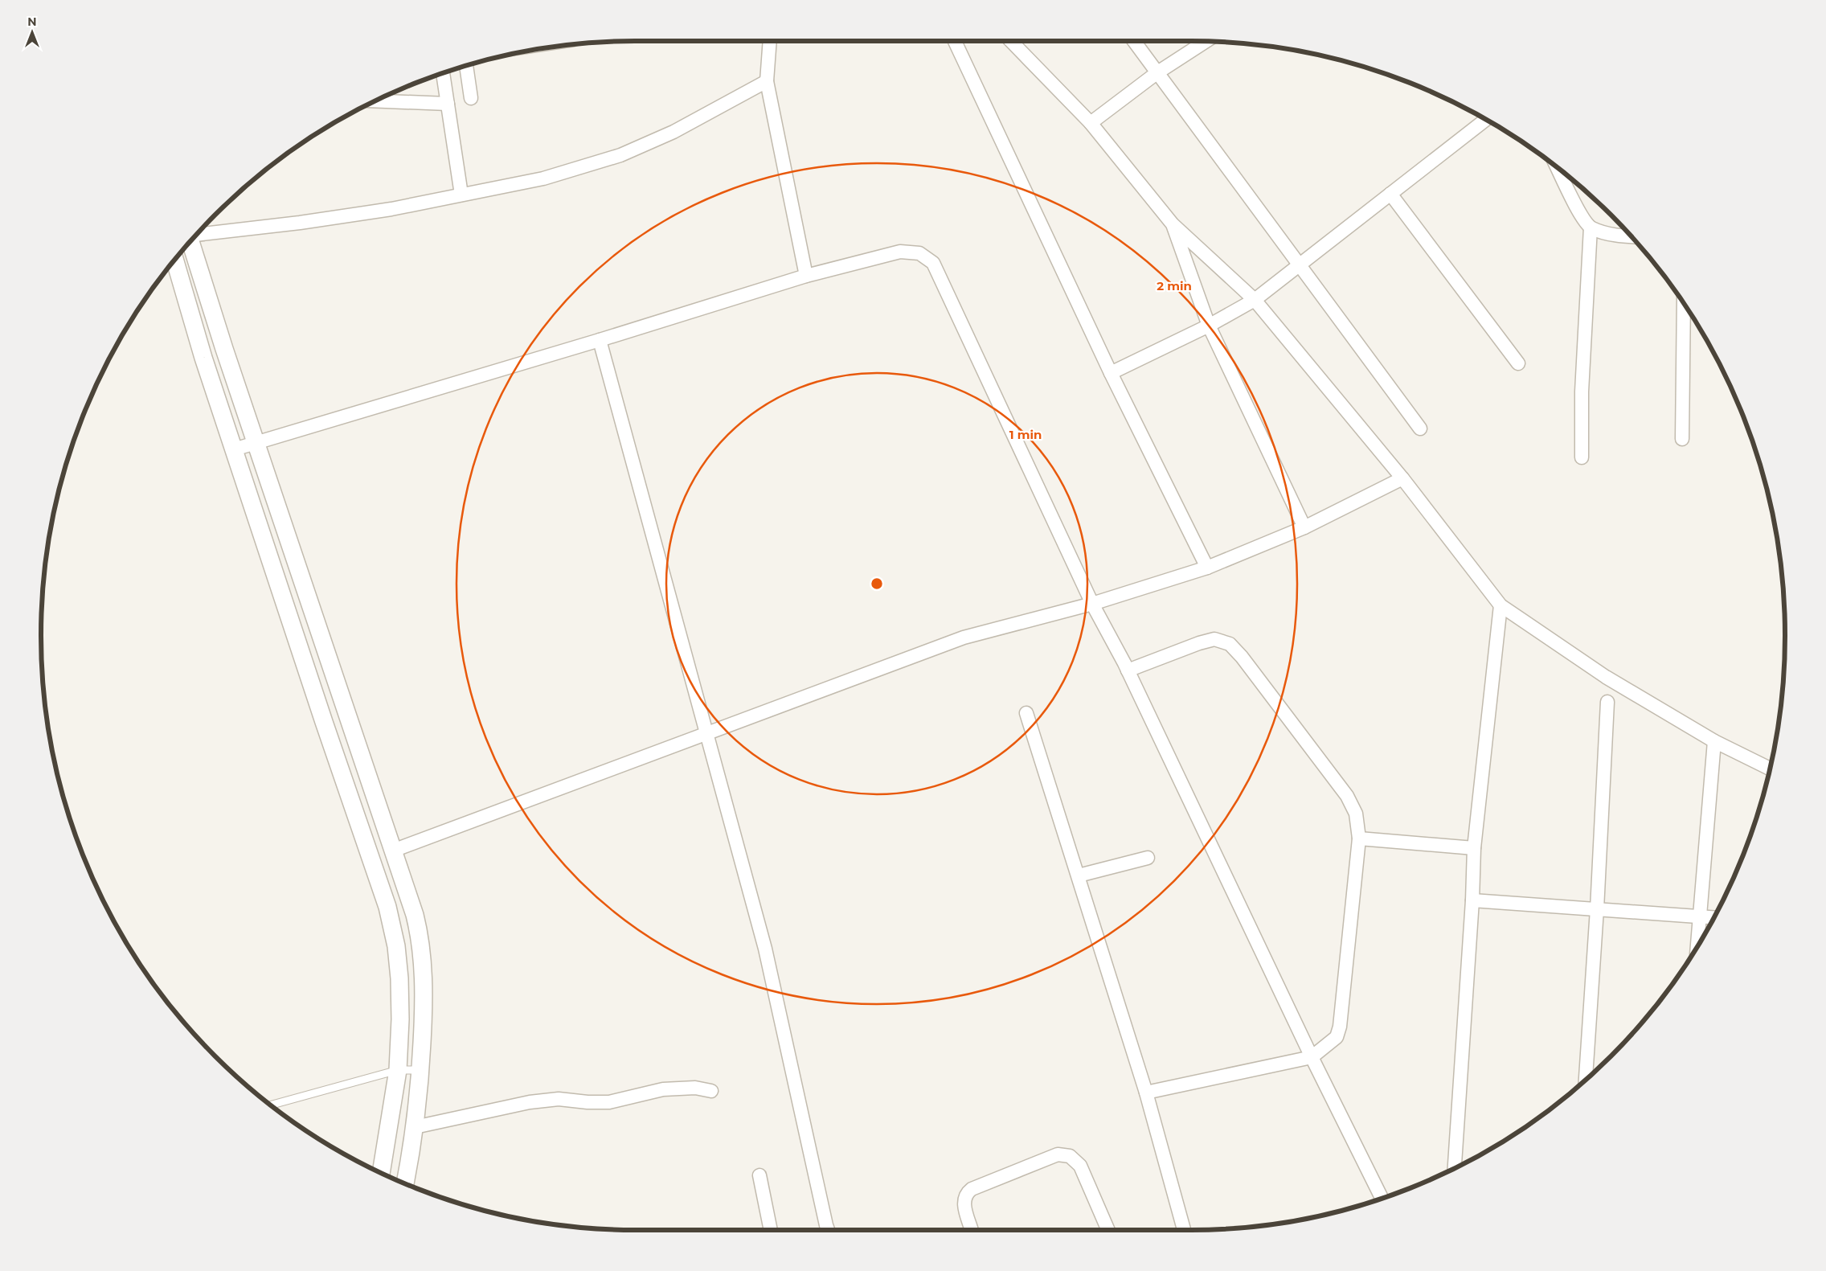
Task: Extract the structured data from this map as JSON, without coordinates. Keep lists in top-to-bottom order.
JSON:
{
  "north": "top",
  "rings": ["2 min", "1 min"]
}
